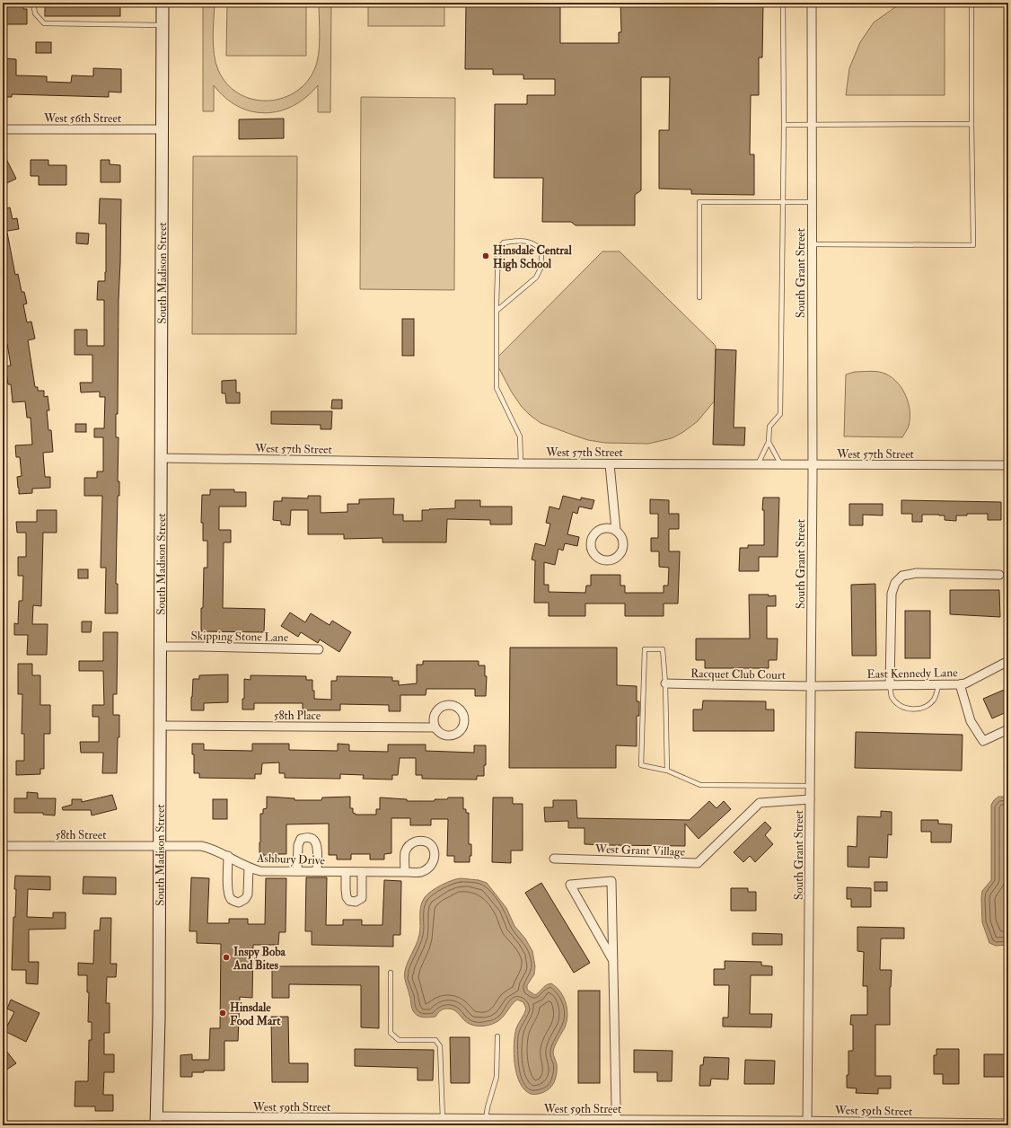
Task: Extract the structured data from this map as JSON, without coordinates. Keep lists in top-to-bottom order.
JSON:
{
  "streets": {
    "street": [
      "West 56th Street",
      "South Madison Street",
      "South Grant Street",
      "West 57th Street",
      "Skipping Stone Lane",
      "East Kennedy Lane",
      "Racquet Club Court",
      "58th Place",
      "58th Street",
      "West Grant Village",
      "Ashbury Drive",
      "West 59th Street"
    ]
  },
  "crossings": [
    ["West 56th Street", "South Madison Street"],
    ["South Madison Street", "West 57th Street"],
    ["South Madison Street", "Skipping Stone Lane"],
    ["South Madison Street", "58th Place"],
    ["South Madison Street", "58th Street"],
    ["South Madison Street", "Ashbury Drive"],
    ["South Madison Street", "West 59th Street"],
    ["South Grant Street", "West 57th Street"],
    ["South Grant Street", "East Kennedy Lane"],
    ["South Grant Street", "Racquet Club Court"],
    ["South Grant Street", "West Grant Village"],
    ["South Grant Street", "West 59th Street"],
    ["East Kennedy Lane", "Racquet Club Court"],
    ["58th Street", "Ashbury Drive"]
  ],
  "places": ["Hinsdale Central High School", "Inspy Boba And Bites", "Hinsdale Food Mart"]
}
